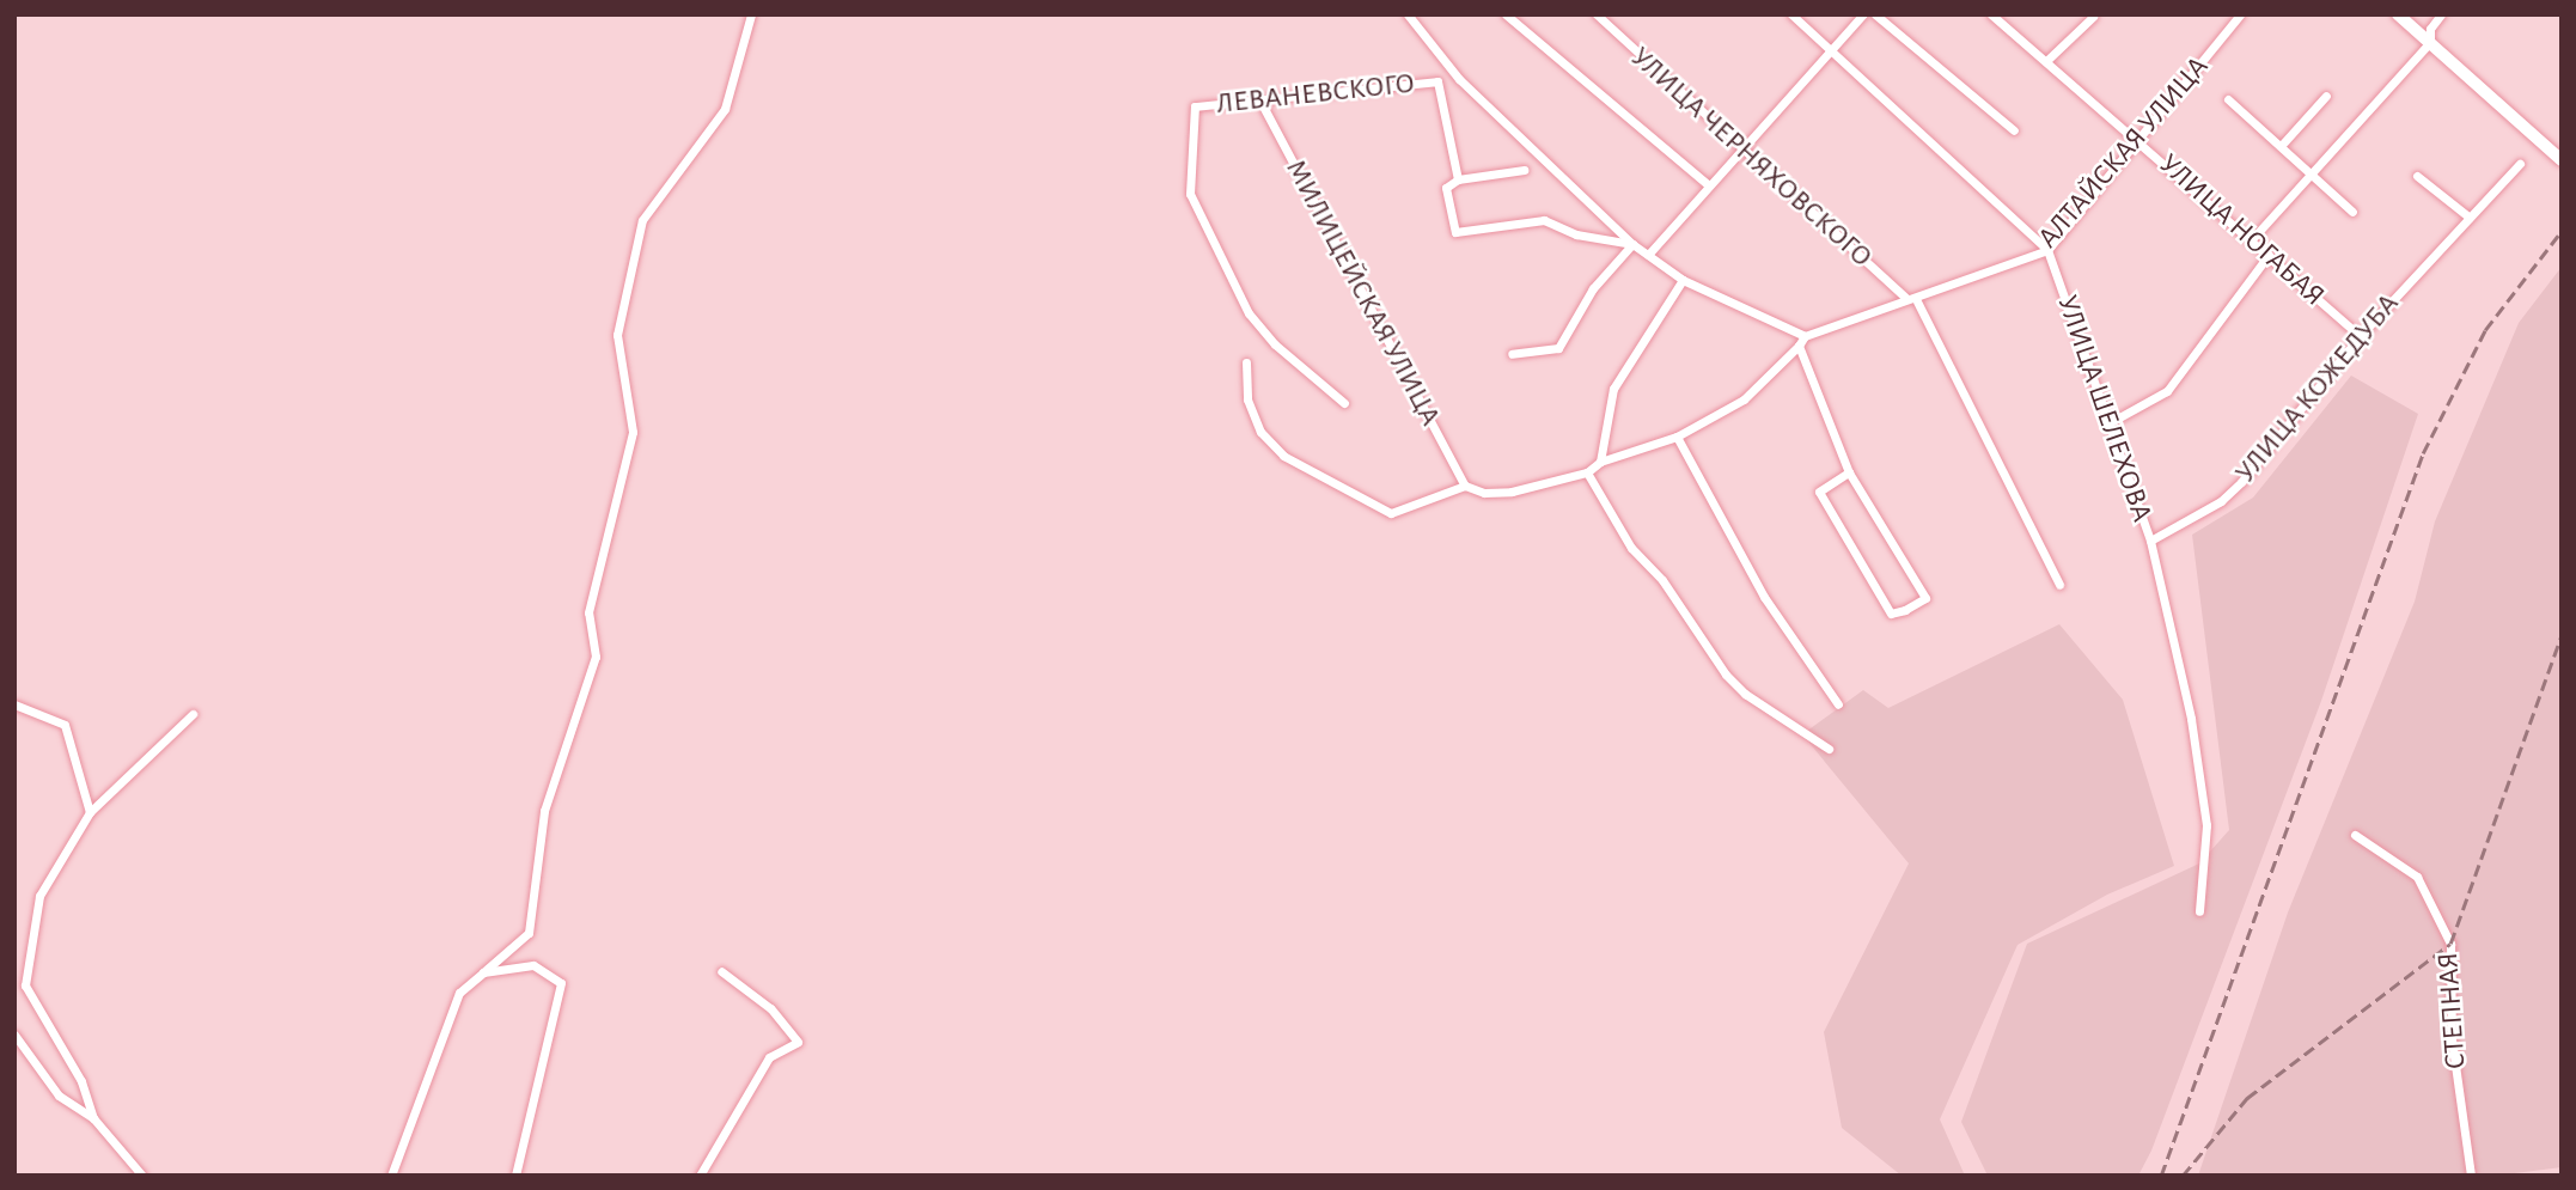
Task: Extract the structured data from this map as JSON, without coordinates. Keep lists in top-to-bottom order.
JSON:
{
  "streets": {
    "street": [
      "ЛЕВАНЕВСКОГО",
      "АЛТАЙСКАЯ УЛИЦА",
      "УЛИЦА ЧЕРНЯХОВСКОГО",
      "УЛИЦА НОГАБАЯ",
      "МИЛИЦЕЙСКАЯ УЛИЦА",
      "УЛИЦА КОЖЕДУБА",
      "УЛИЦА ШЕЛЕХОВА",
      "СТЕПНАЯ"
    ]
  },
  "crossings": [
    ["ЛЕВАНЕВСКОГО", "АЛТАЙСКАЯ УЛИЦА"],
    ["ЛЕВАНЕВСКОГО", "МИЛИЦЕЙСКАЯ УЛИЦА"],
    ["АЛТАЙСКАЯ УЛИЦА", "УЛИЦА ЧЕРНЯХОВСКОГО"],
    ["АЛТАЙСКАЯ УЛИЦА", "УЛИЦА НОГАБАЯ"],
    ["АЛТАЙСКАЯ УЛИЦА", "УЛИЦА ШЕЛЕХОВА"],
    ["УЛИЦА НОГАБАЯ", "УЛИЦА КОЖЕДУБА"],
    ["УЛИЦА КОЖЕДУБА", "УЛИЦА ШЕЛЕХОВА"]
  ]
}
